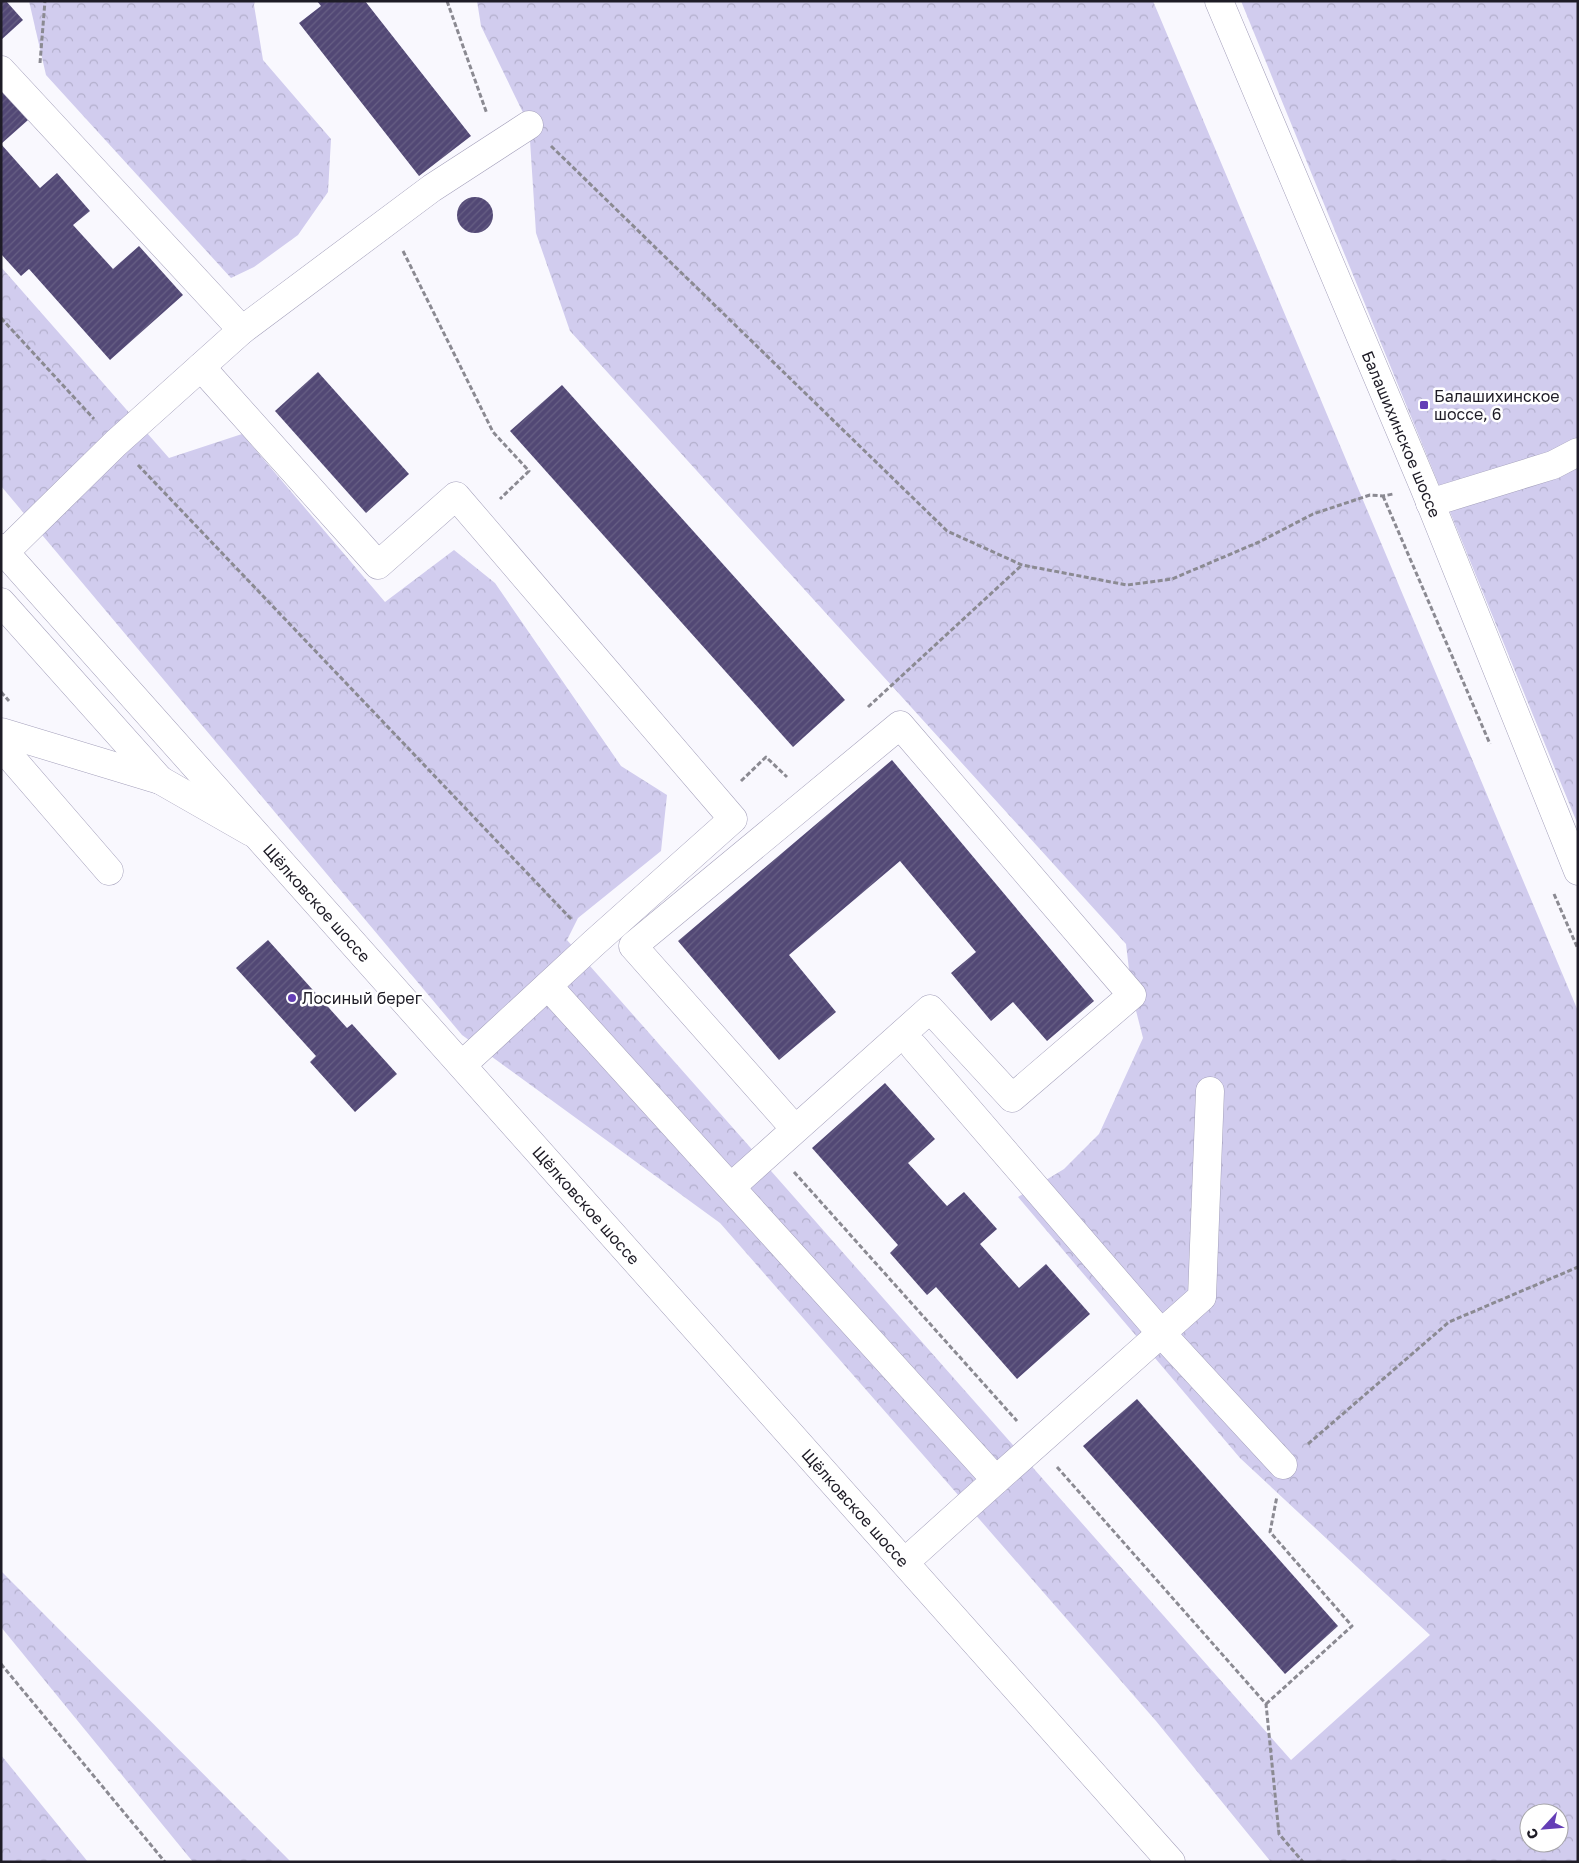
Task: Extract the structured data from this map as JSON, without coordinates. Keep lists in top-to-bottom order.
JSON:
{
  "streets": {
    "main road": ["Балашихинское шоссе", "Щёлковское шоссе"]
  },
  "places": {
    "transit": ["Балашихинское шоссе, 6"],
    "other": ["Лосиный берег"]
  },
  "north": "bottom left"
}
